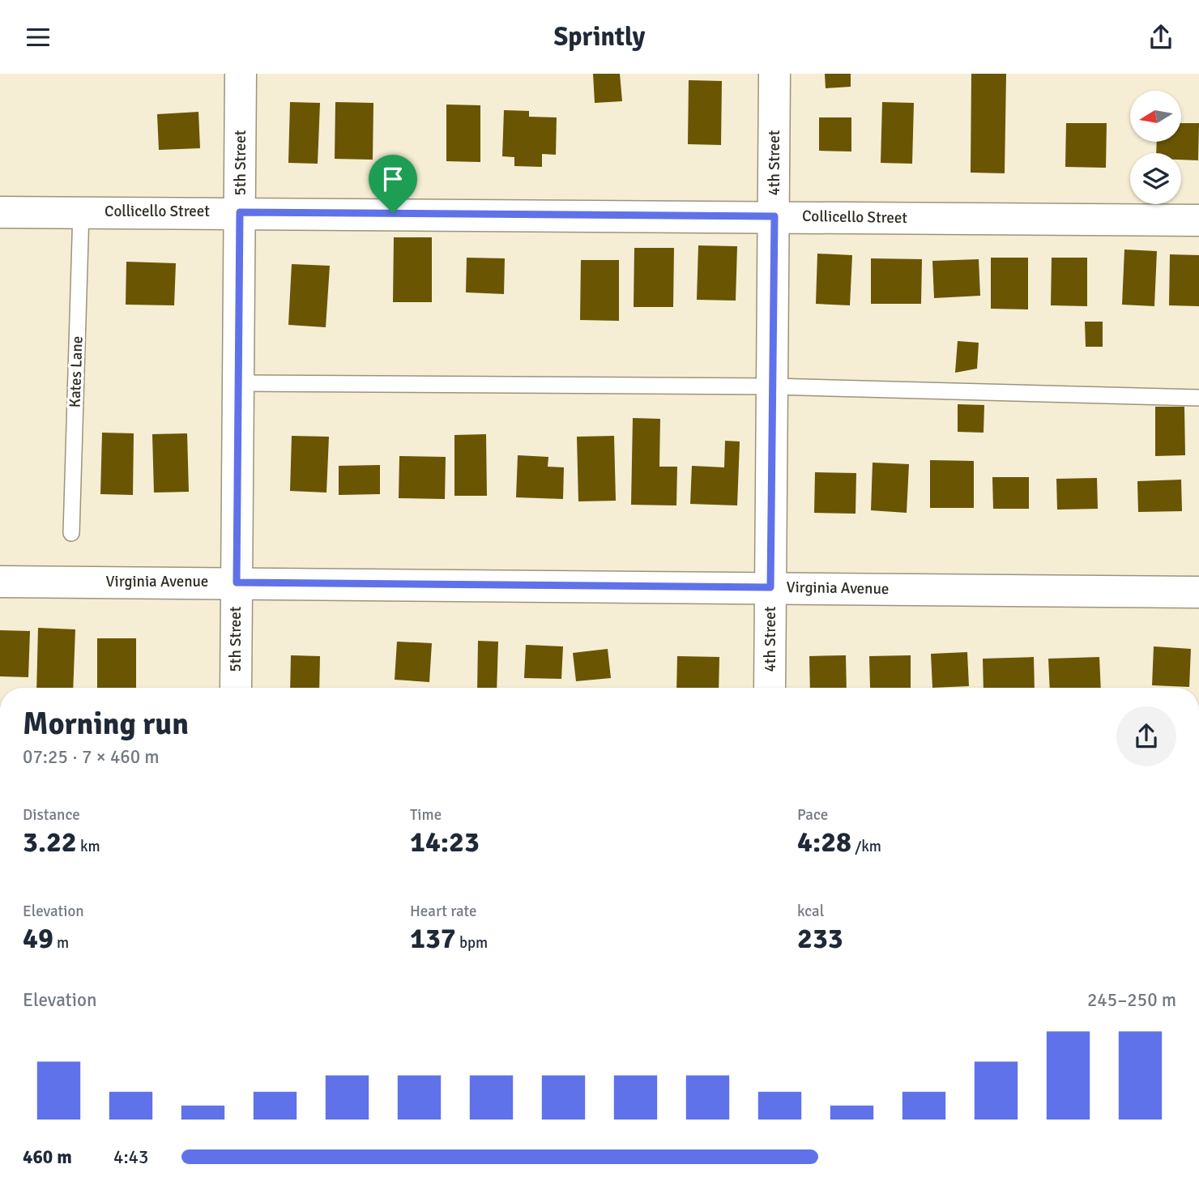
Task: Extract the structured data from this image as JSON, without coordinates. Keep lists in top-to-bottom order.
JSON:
{
  "streets": {
    "street": [
      "5th Street",
      "4th Street",
      "Collicello Street",
      "Virginia Avenue"
    ],
    "lane": ["Kates Lane"]
  },
  "crossings": [
    ["5th Street", "Collicello Street"],
    ["5th Street", "Virginia Avenue"],
    ["4th Street", "Collicello Street"],
    ["4th Street", "Virginia Avenue"],
    ["Collicello Street", "Kates Lane"]
  ],
  "north": "left",
  "page": {
    "header": "Sprintly",
    "heading": ["Morning run", "07:25 · 7 × 460 m"],
    "stats": [
      ["Distance", "3.22 km"],
      ["Time", "14:23"],
      ["Pace", "4:28 /km"],
      ["Elevation", "49 m"],
      ["Heart rate", "137 bpm"],
      ["kcal", "233"]
    ],
    "chart": ["Elevation", "245–250 m"],
    "list": [
      {
        "name": "460 m",
        "note": "4:43"
      }
    ]
  }
}
